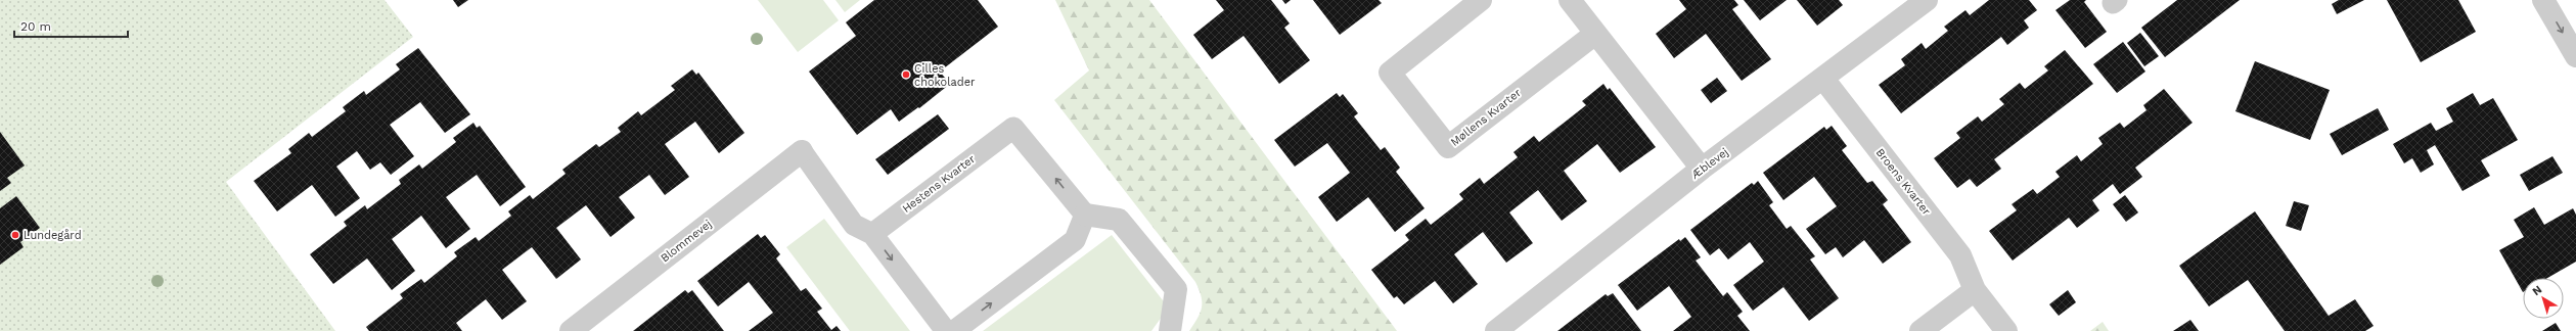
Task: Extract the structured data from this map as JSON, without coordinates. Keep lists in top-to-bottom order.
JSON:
{
  "streets": {
    "street": [
      "Møllens Kvarter",
      "Æblevej",
      "Broens Kvarter",
      "Blommevej"
    ],
    "lane": ["Hestens Kvarter"]
  },
  "crossings": [
    ["Æblevej", "Broens Kvarter"]
  ],
  "places": ["Cilles chokolader", "Lundegård"],
  "scale_bar": "20 m",
  "north": "top left"
}
